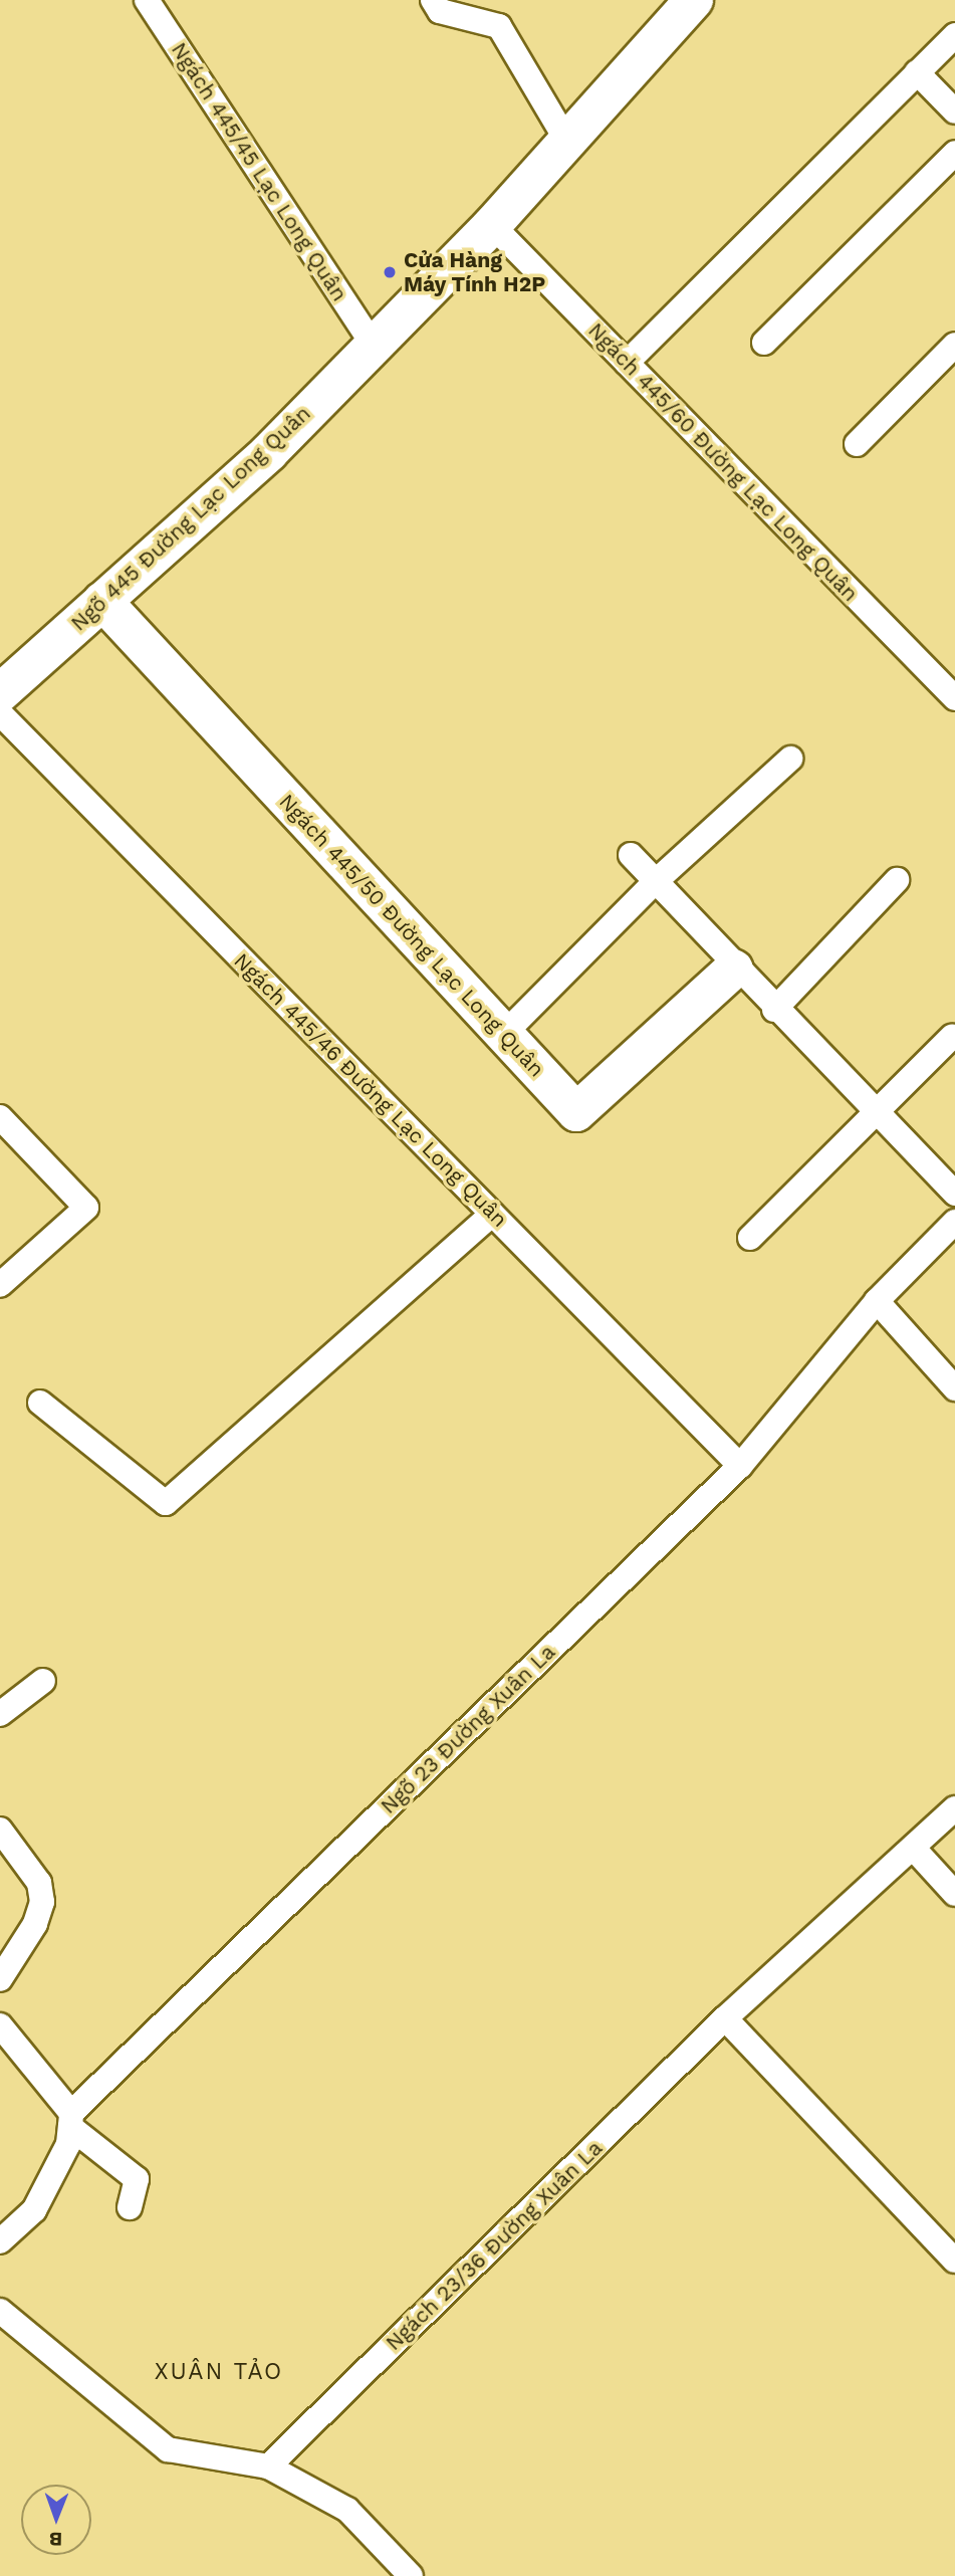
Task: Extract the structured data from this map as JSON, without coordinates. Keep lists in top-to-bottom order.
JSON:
{
  "streets": {
    "street": ["Ngõ 445 Đường Lạc Long Quân", "Ngách 445/50 Đường Lạc Long Quân"],
    "lane": [
      "Ngách 445/45 Lạc Long Quân",
      "Ngách 445/60 Đường Lạc Long Quân",
      "Ngách 445/46 Đường Lạc Long Quân",
      "Ngõ 23 Đường Xuân La",
      "Ngách 23/36 Đường Xuân La"
    ]
  },
  "crossings": [
    ["Ngách 445/45 Lạc Long Quân", "Ngõ 445 Đường Lạc Long Quân"],
    ["Ngách 445/60 Đường Lạc Long Quân", "Ngõ 445 Đường Lạc Long Quân"],
    ["Ngõ 445 Đường Lạc Long Quân", "Ngách 445/50 Đường Lạc Long Quân"],
    ["Ngách 445/46 Đường Lạc Long Quân", "Ngõ 23 Đường Xuân La"]
  ],
  "districts": ["XUÂN TẢO"],
  "places": ["Cửa Hàng Máy Tính H2P"],
  "north": "bottom"
}
